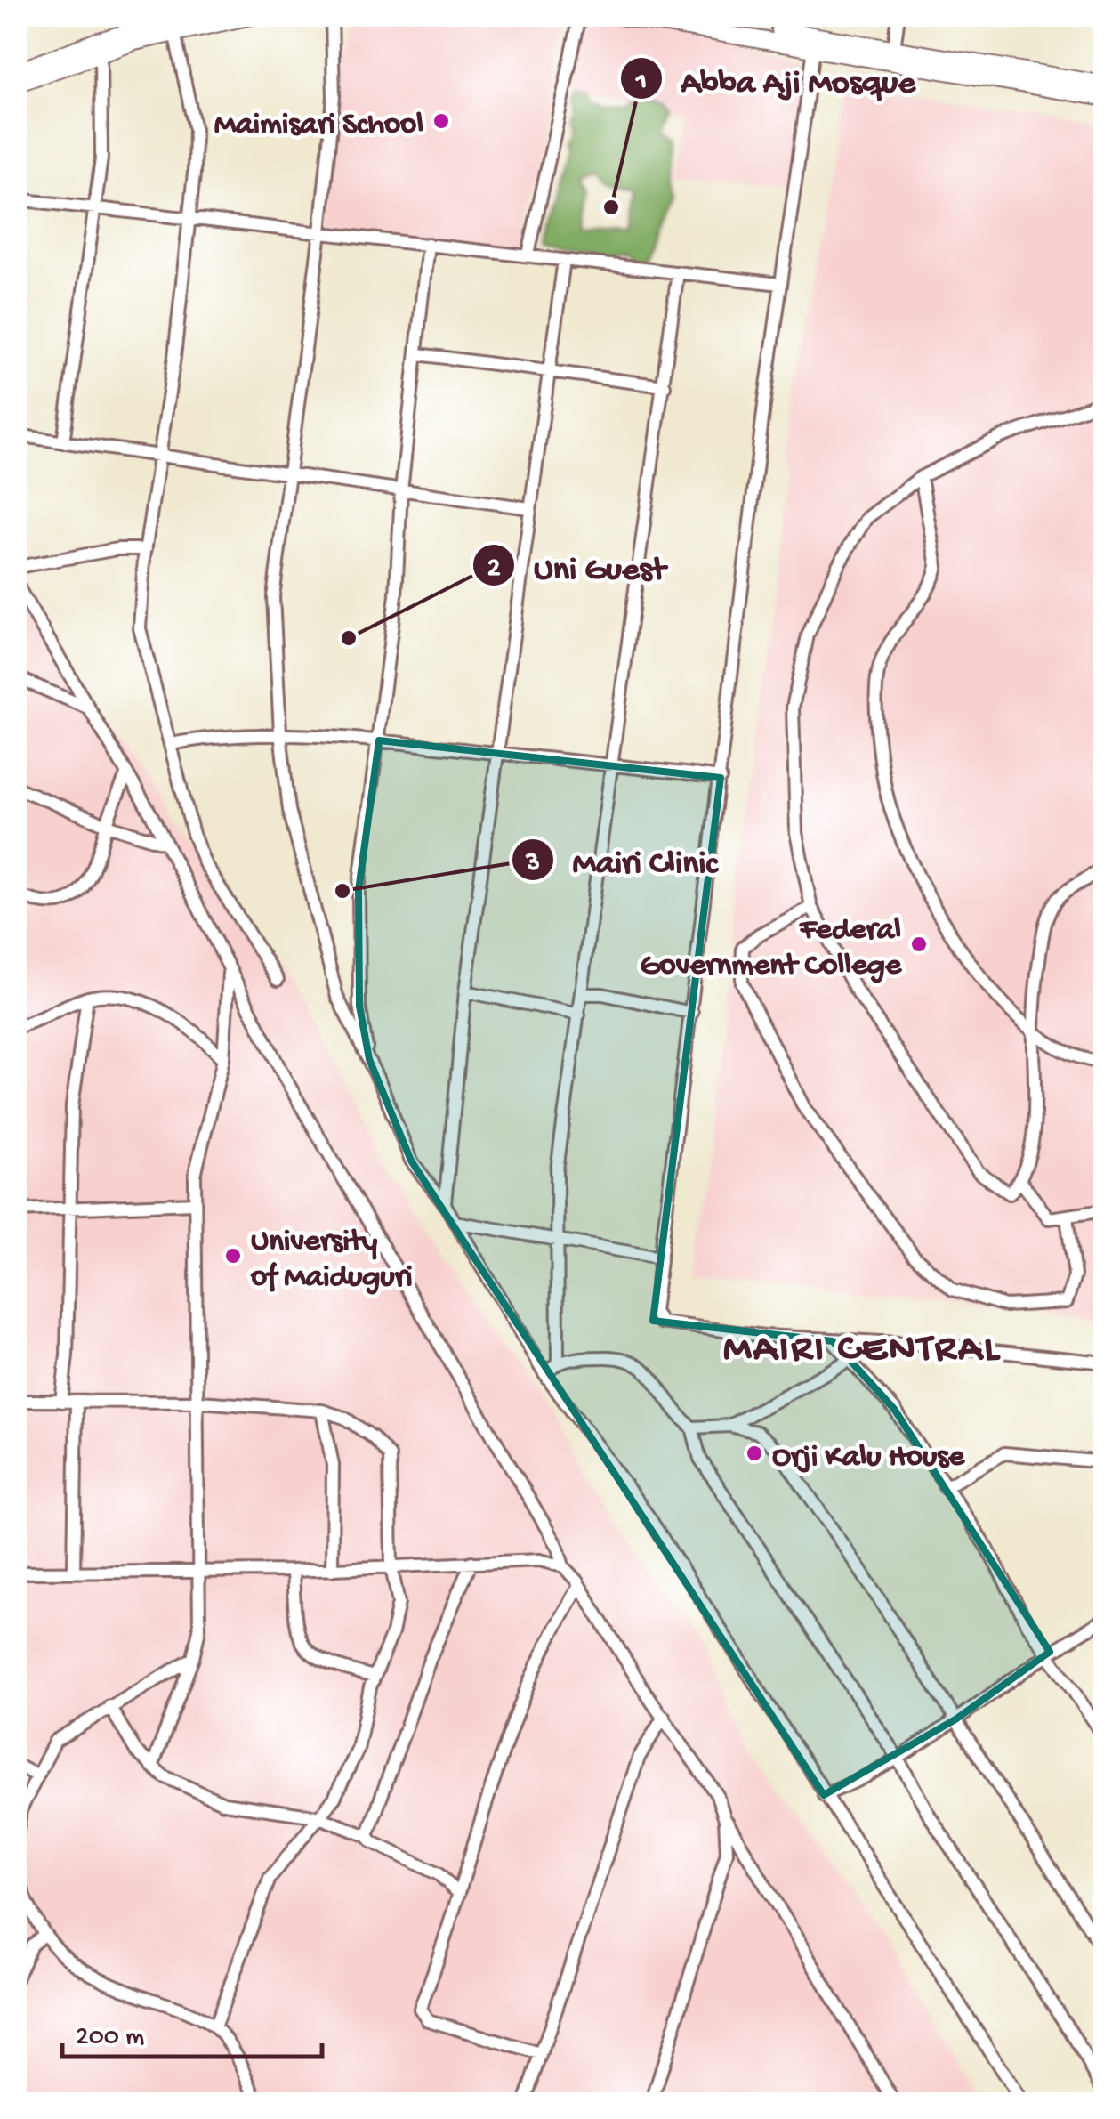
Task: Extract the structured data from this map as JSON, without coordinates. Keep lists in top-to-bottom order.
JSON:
{
  "districts": ["MAIRI CENTRAL"],
  "places": [
    "Maimisari School",
    "Abba Aji Mosque",
    "Uni Guest",
    "Mairi Clinic",
    "Federal Government College",
    "University of Maiduguri",
    "Orji Kalu House"
  ],
  "scale_bar": "200 m"
}
